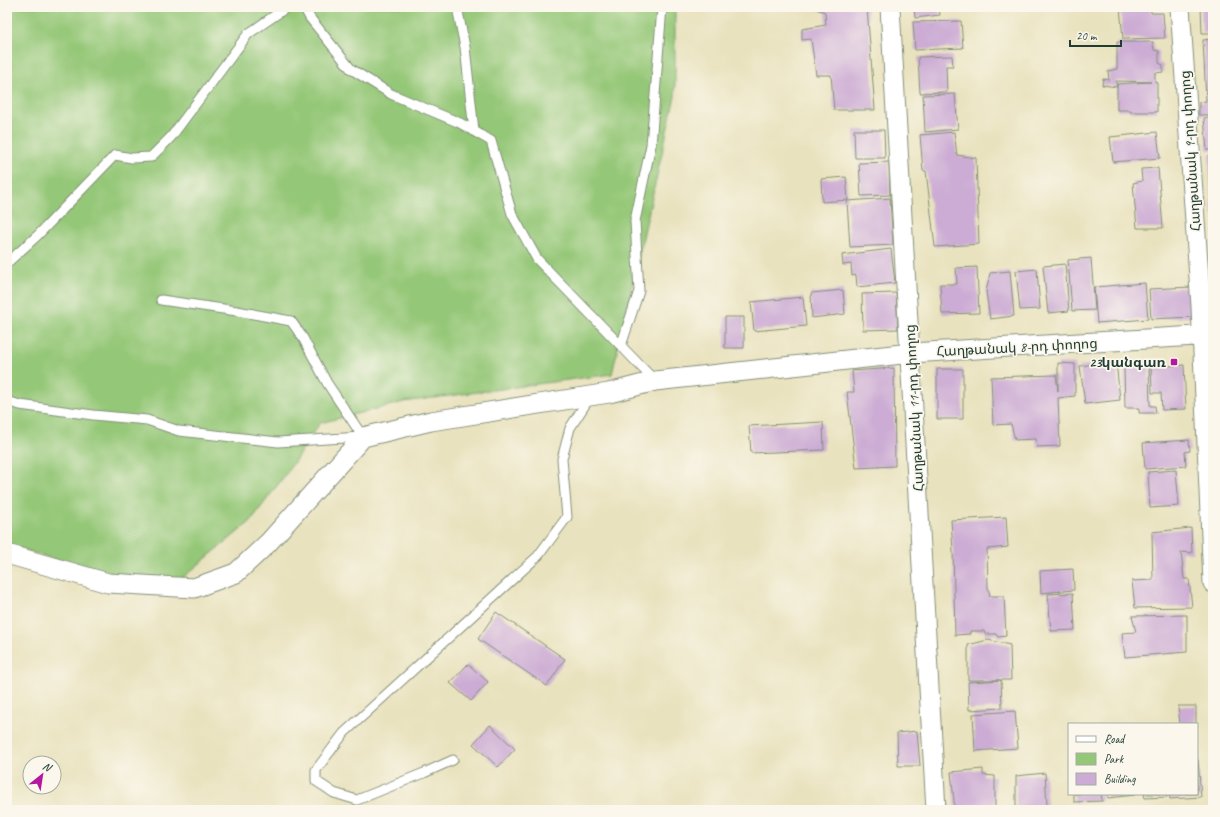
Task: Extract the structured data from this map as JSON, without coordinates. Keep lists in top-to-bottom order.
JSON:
{
  "streets": {
    "street": ["Հաղթանակ 9-րդ փողոց", "Հաղթանակ 8-րդ փողոց", "Հաղթանակ 11-րդ փողոց"]
  },
  "crossings": [
    ["Հաղթանակ 9-րդ փողոց", "Հաղթանակ 8-րդ փողոց"],
    ["Հաղթանակ 8-րդ փողոց", "Հաղթանակ 11-րդ փողոց"]
  ],
  "places": {
    "transit": ["23կանգառ"]
  },
  "legend": ["Road", "Park", "Building"],
  "scale_bar": "20 m",
  "north": "top right"
}
